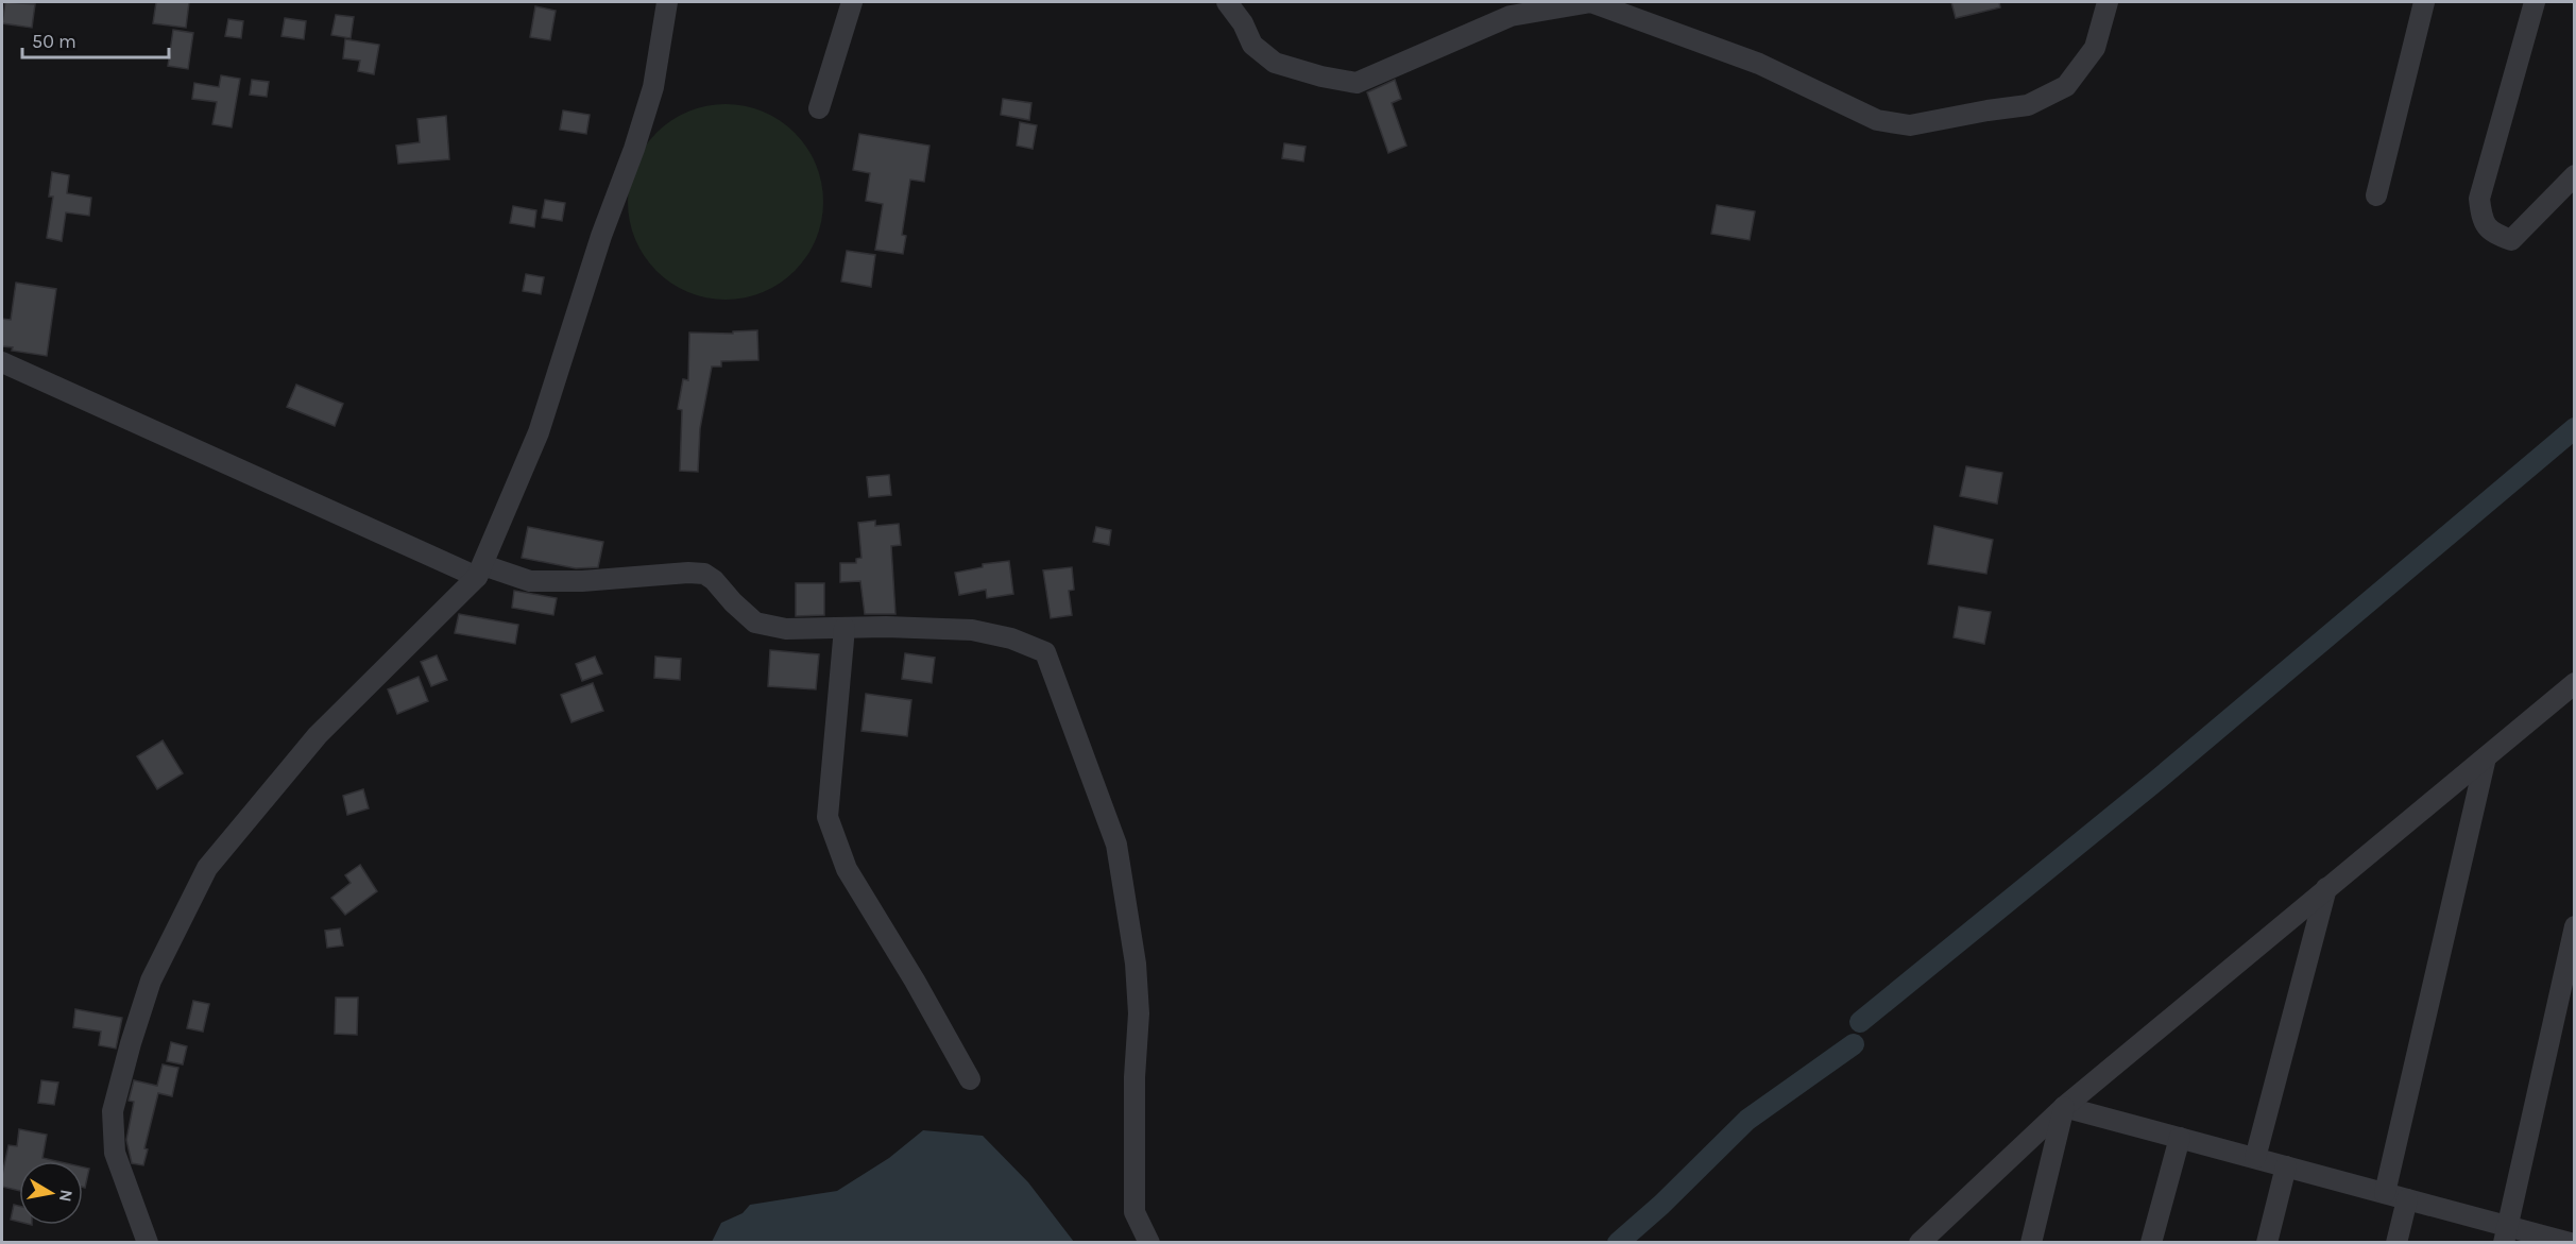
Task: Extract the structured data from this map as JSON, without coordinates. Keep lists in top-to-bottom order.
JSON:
{
  "scale_bar": "50 m",
  "north": "right"
}
